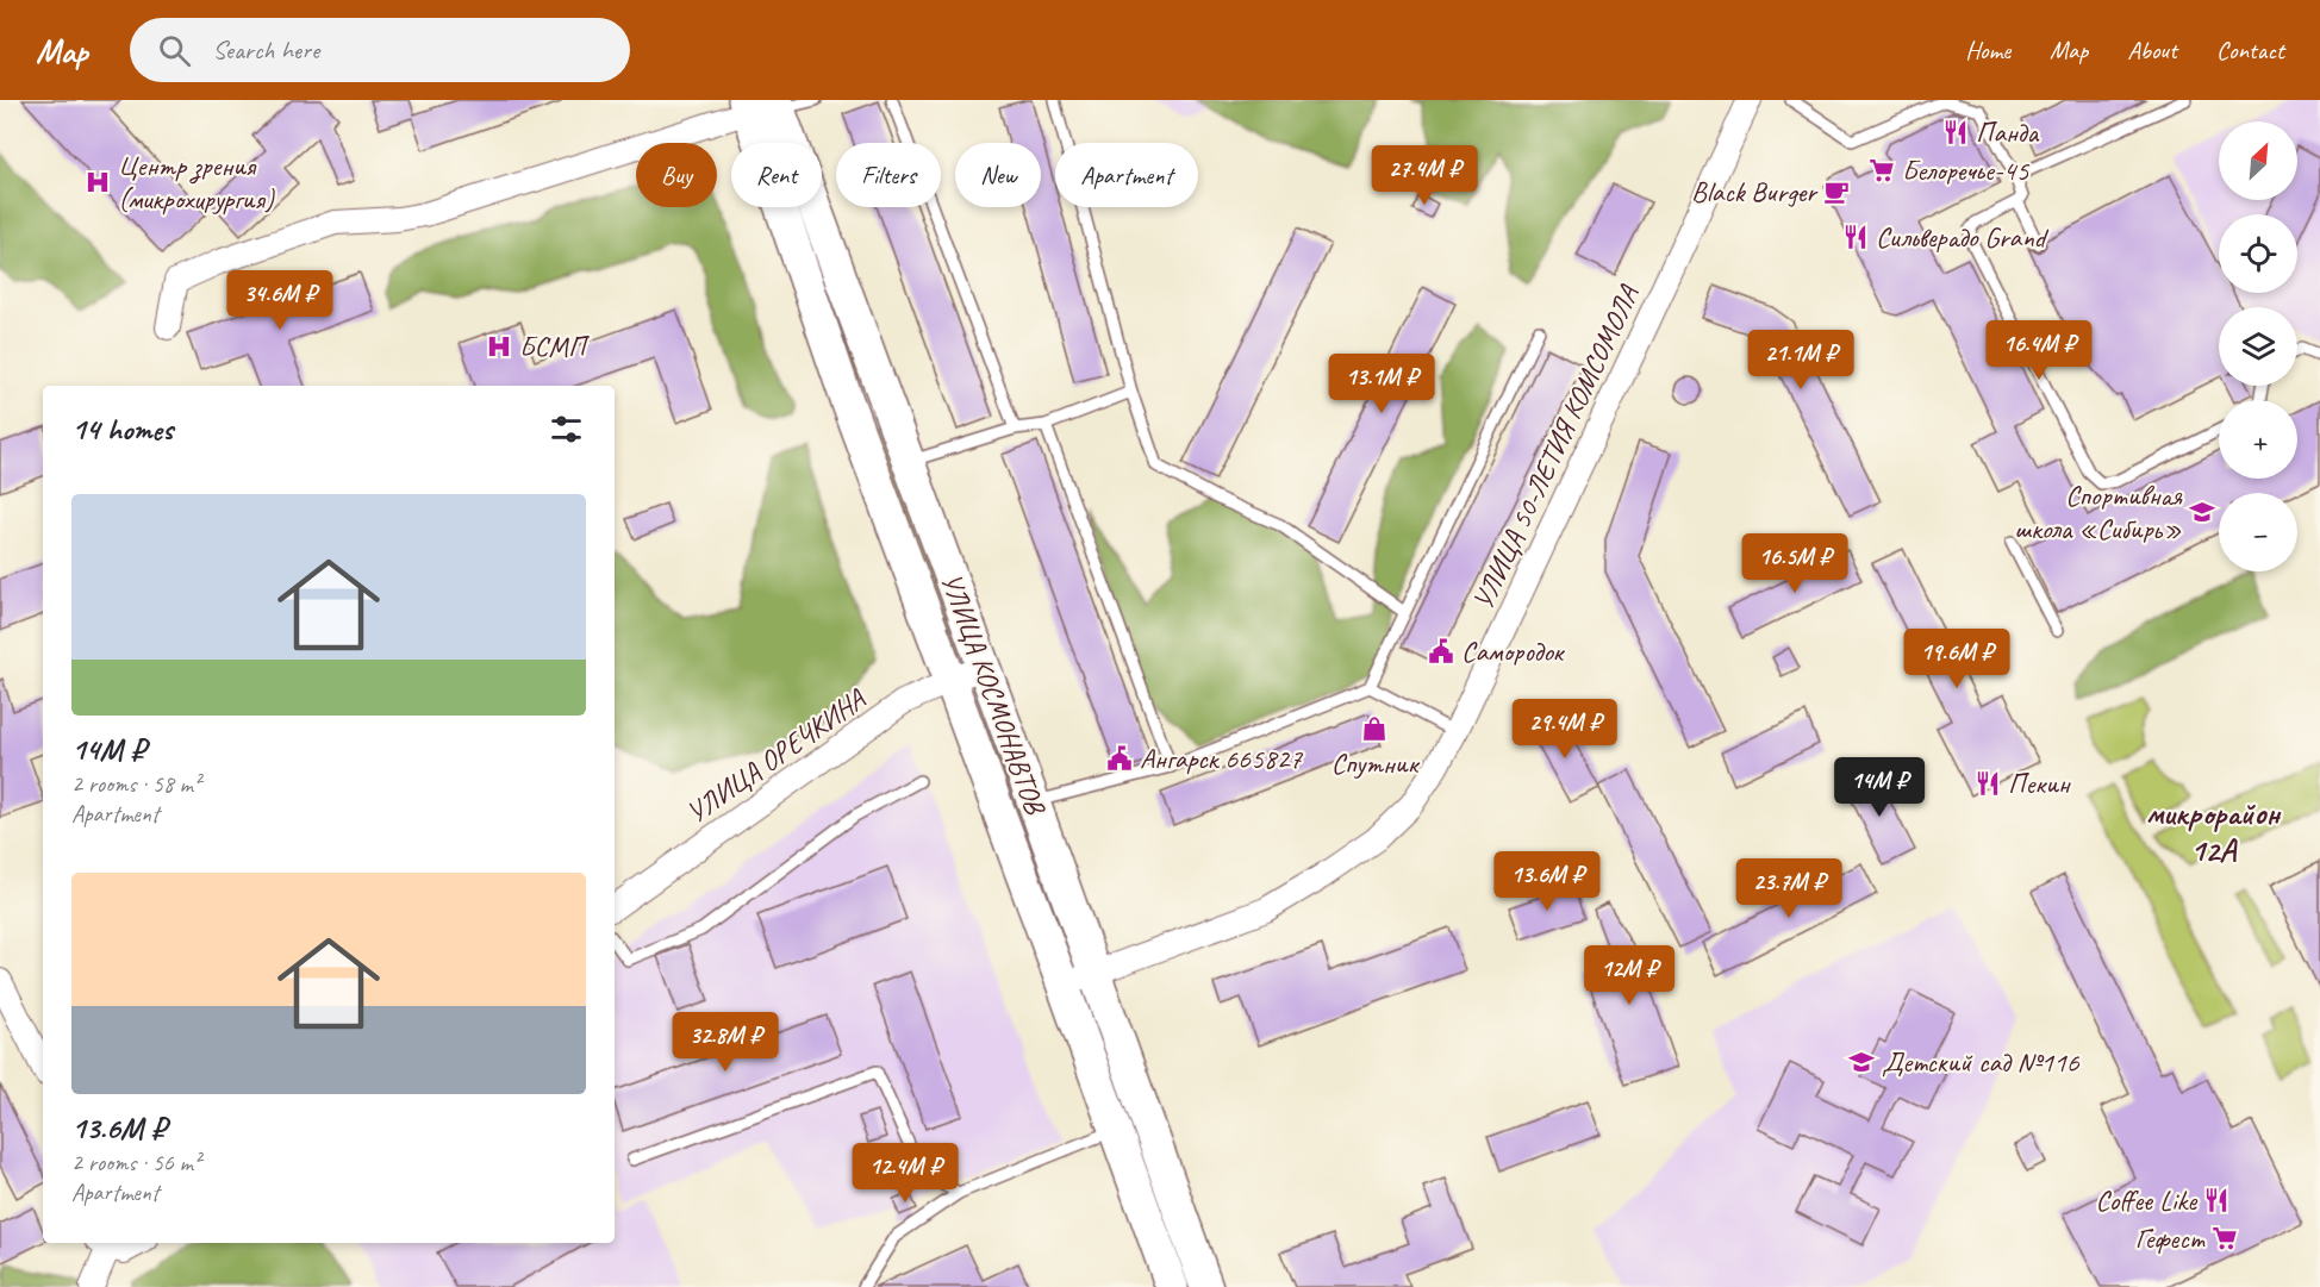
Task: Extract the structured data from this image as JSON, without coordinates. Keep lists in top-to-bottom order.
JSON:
{
  "streets": {
    "street": ["УЛИЦА 50-ЛЕТИЯ КОМСОМОЛА", "УЛИЦА КОСМОНАВТОВ", "УЛИЦА ОРЕЧКИНА"]
  },
  "crossings": [
    ["УЛИЦА 50-ЛЕТИЯ КОМСОМОЛА", "УЛИЦА КОСМОНАВТОВ"],
    ["УЛИЦА КОСМОНАВТОВ", "УЛИЦА ОРЕЧКИНА"]
  ],
  "districts": ["микрорайон 12А"],
  "places": {
    "restaurant": [
      "Панда",
      "Сильверадо Grand",
      "Пекин",
      "Coffee Like"
    ],
    "supermarket": ["Белоречье-45", "Гефест"],
    "hospital": ["Центр зрения (микрохирургия)", "БСМП"],
    "cafe": ["Black Burger"],
    "school or university": ["Спортивная школа «Сибирь»", "Детский сад №116"],
    "public building": ["Самородок", "Ангарск 665827"],
    "shop": ["Спутник"]
  },
  "north": "top right",
  "page": {
    "header": "Map",
    "search": "Search here",
    "nav": [
      "Home",
      "Map",
      "About",
      "Contact"
    ],
    "map_buttons": ["+", "−"],
    "chip": [
      "Buy",
      "Rent",
      "Filters",
      "New",
      "Apartment"
    ],
    "price": [
      "27.4M ₽",
      "34.6M ₽",
      "16.4M ₽",
      "21.1M ₽",
      "13.1M ₽",
      "16.5M ₽",
      "19.6M ₽",
      "29.4M ₽",
      "14M ₽",
      "13.6M ₽",
      "23.7M ₽",
      "12M ₽",
      "32.8M ₽",
      "12.4M ₽"
    ],
    "heading": "14 homes",
    "list": [
      {
        "name": "14M ₽",
        "note": "2 rooms · 58 m² · Apartment"
      },
      {
        "name": "13.6M ₽",
        "note": "2 rooms · 56 m² · Apartment"
      }
    ]
  }
}
